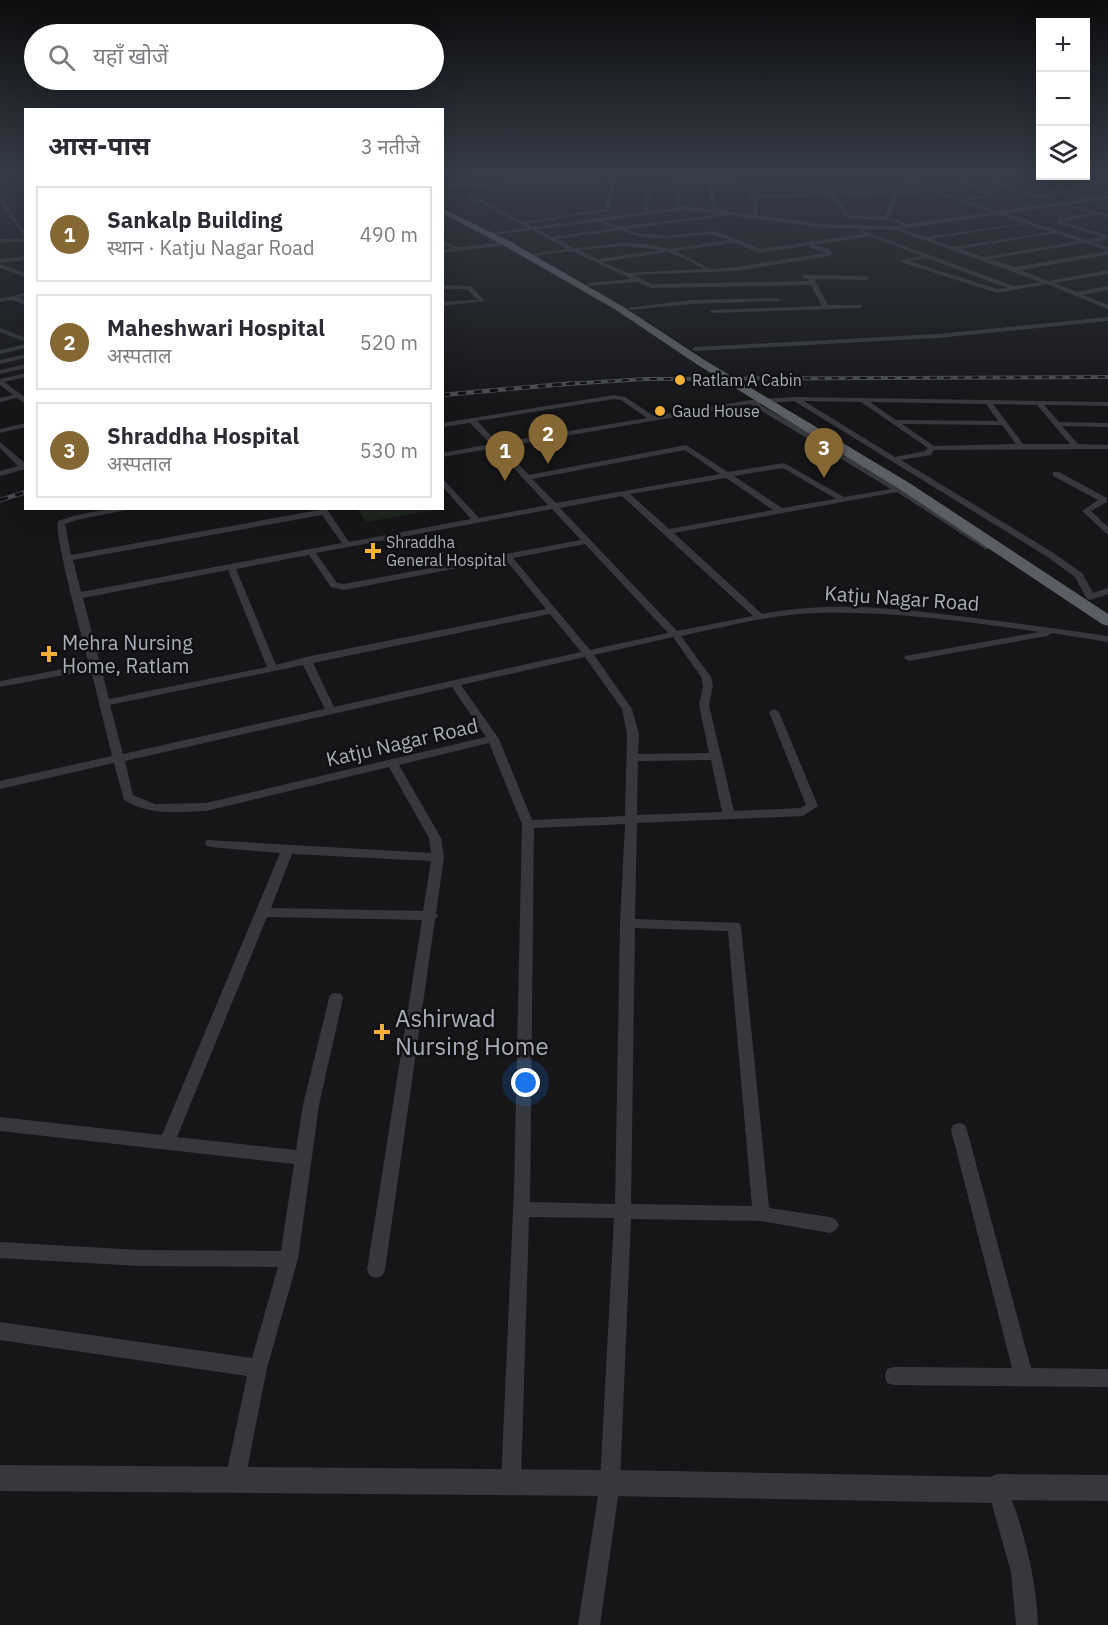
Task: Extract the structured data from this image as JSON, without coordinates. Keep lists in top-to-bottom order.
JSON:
{
  "streets": {
    "street": ["Katju Nagar Road"]
  },
  "places": {
    "other": ["Ratlam A Cabin", "Gaud House"],
    "health": ["Shraddha General Hospital", "Mehra Nursing Home, Ratlam", "Ashirwad Nursing Home"]
  },
  "page": {
    "map_buttons": ["+", "−"],
    "search": "यहाँ खोजें",
    "heading": ["आस-पास", "3 नतीजे"],
    "list": [
      {
        "mark": "1",
        "name": "Sankalp Building",
        "note": "स्थान · Katju Nagar Road",
        "value": "490 m"
      },
      {
        "mark": "2",
        "name": "Maheshwari Hospital",
        "note": "अस्पताल",
        "value": "520 m"
      },
      {
        "mark": "3",
        "name": "Shraddha Hospital",
        "note": "अस्पताल",
        "value": "530 m"
      }
    ],
    "pins": ["2", "3", "1"]
  }
}
